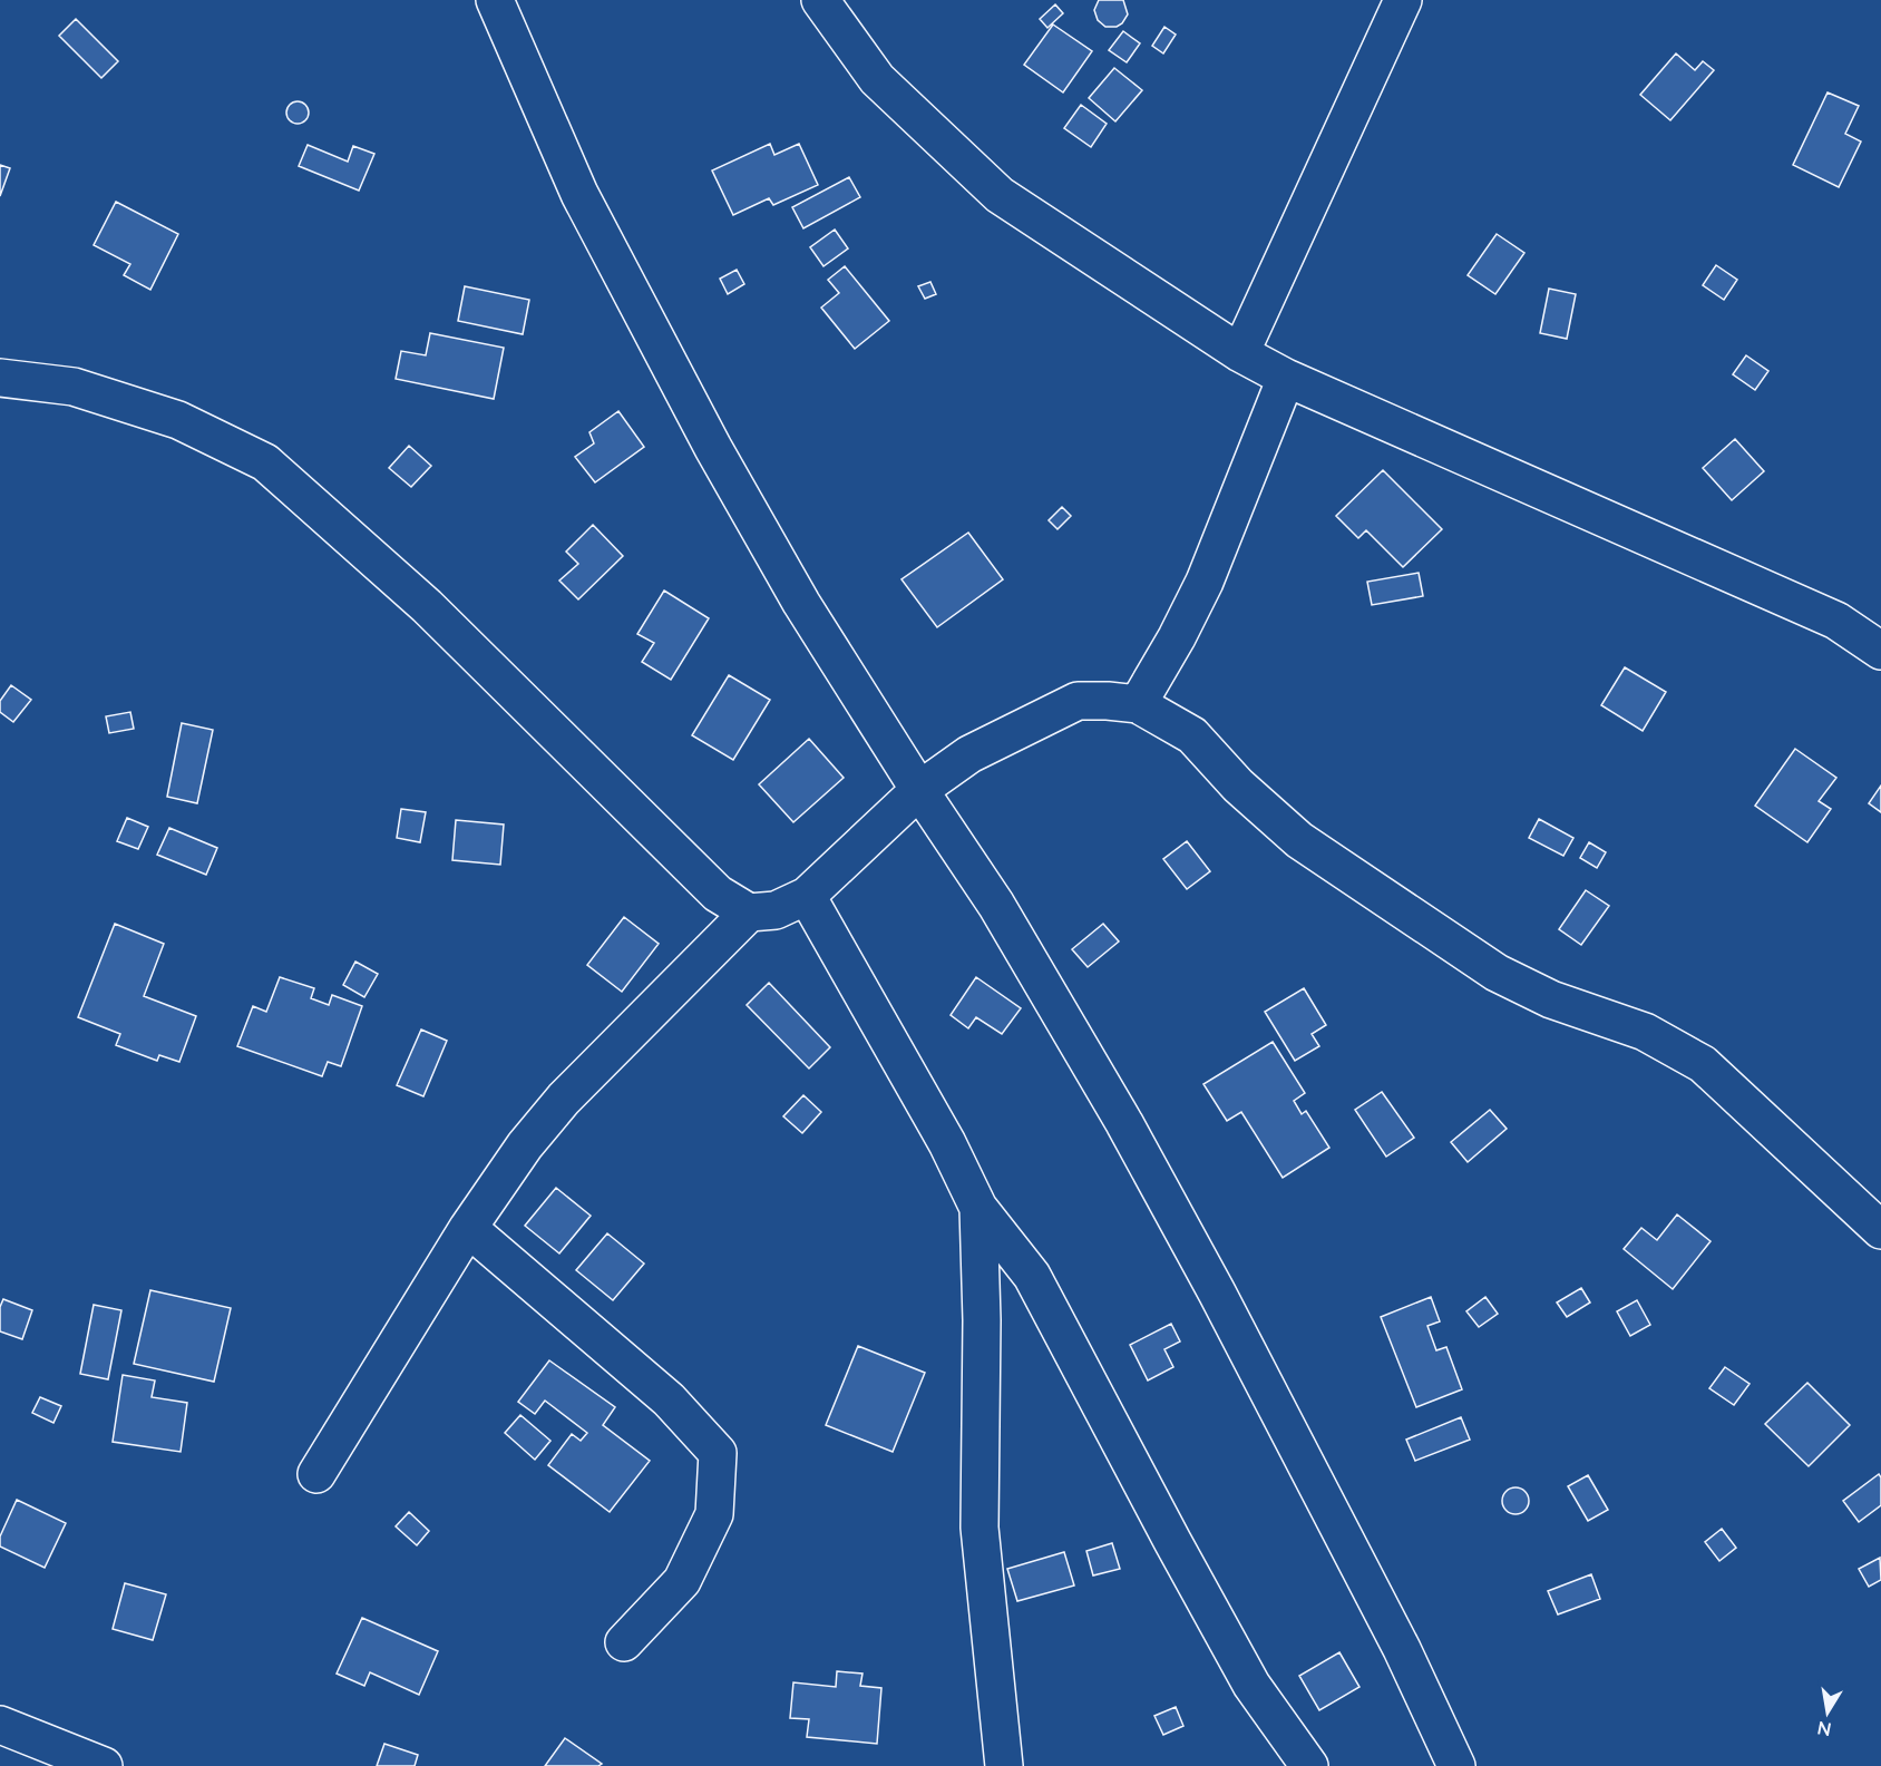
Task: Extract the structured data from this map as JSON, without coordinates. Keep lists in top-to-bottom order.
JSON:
{
  "north": "bottom"
}
